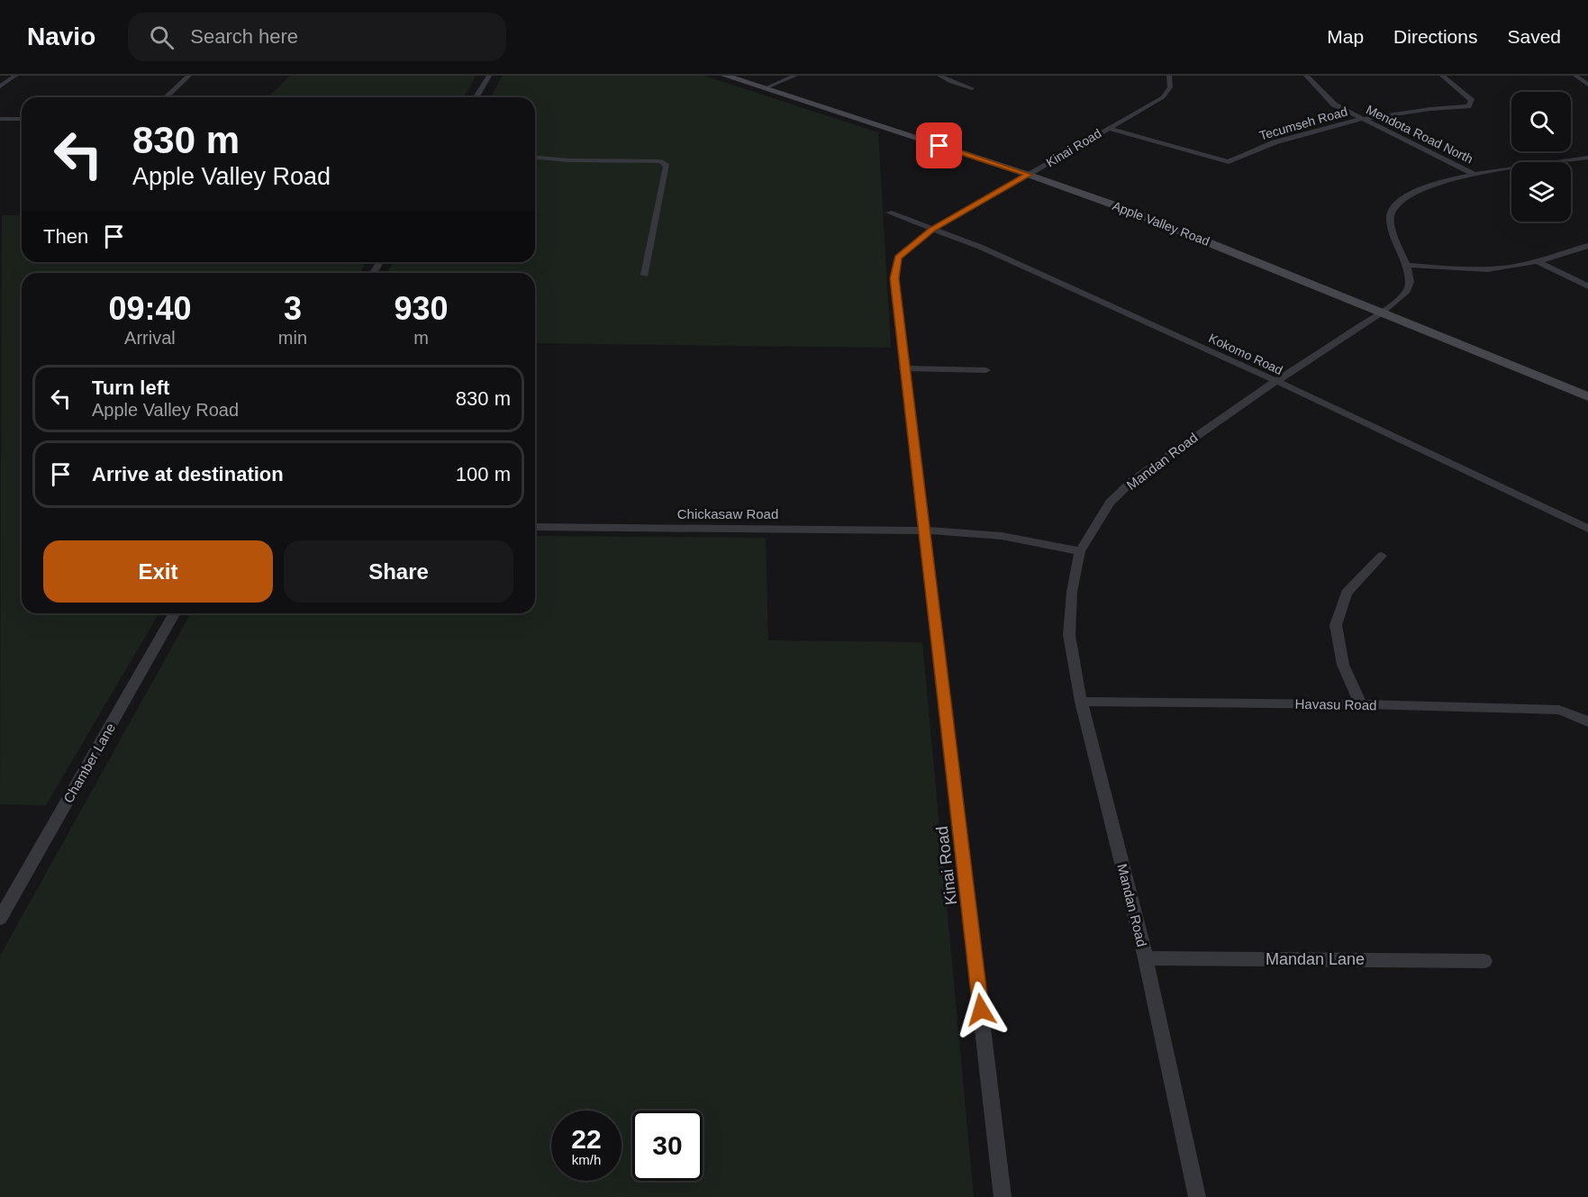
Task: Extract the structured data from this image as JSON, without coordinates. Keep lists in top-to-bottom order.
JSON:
{
  "streets": {
    "main road": ["Apple Valley Road"],
    "street": [
      "Tecumseh Road",
      "Mendota Road North",
      "Kinai Road",
      "Kokomo Road",
      "Mandan Road",
      "Chickasaw Road",
      "Havasu Road",
      "Chamber Lane",
      "Mandan Lane"
    ]
  },
  "crossings": [
    ["Tecumseh Road", "Mendota Road North"],
    ["Tecumseh Road", "Kinai Road"],
    ["Mendota Road North", "Mandan Road"],
    ["Kinai Road", "Apple Valley Road"],
    ["Kinai Road", "Kokomo Road"],
    ["Kinai Road", "Chickasaw Road"],
    ["Apple Valley Road", "Mandan Road"],
    ["Kokomo Road", "Mandan Road"],
    ["Mandan Road", "Havasu Road"],
    ["Mandan Road", "Mandan Lane"]
  ],
  "page": {
    "header": "Navio",
    "search": "Search here",
    "nav": ["Map", "Directions", "Saved"],
    "turn": ["830 m", "Apple Valley Road"],
    "then": "Then",
    "eta": [
      "09:40",
      "Arrival",
      "3",
      "min",
      "930",
      "m"
    ],
    "list": [
      {
        "name": "Turn left",
        "note": "Apple Valley Road",
        "value": "830 m"
      },
      {
        "name": "Arrive at destination",
        "value": "100 m"
      }
    ],
    "buttons": ["Exit", "Share"],
    "speed": "22 km/h",
    "limit": "30"
  }
}
